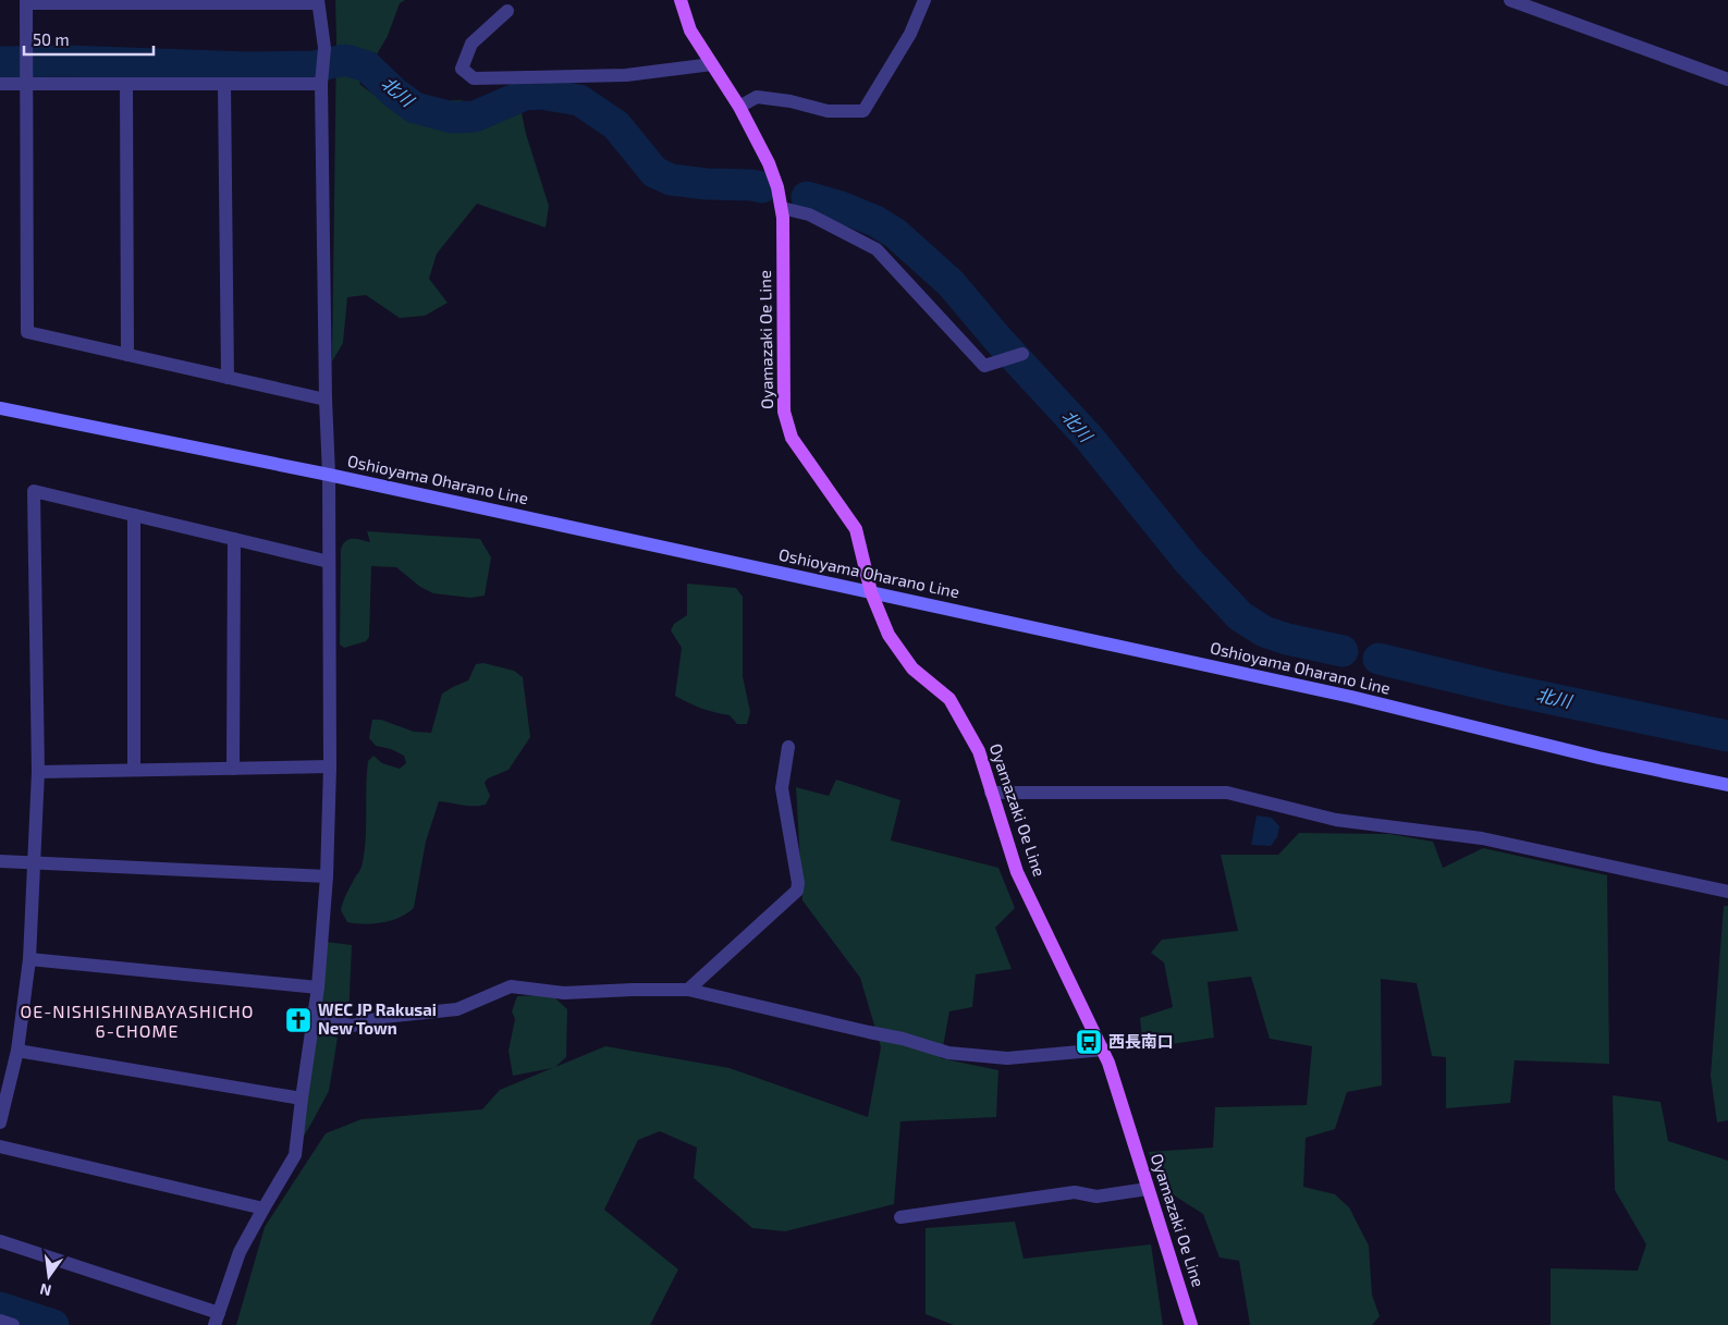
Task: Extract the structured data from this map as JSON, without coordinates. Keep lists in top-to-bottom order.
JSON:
{
  "streets": {
    "main road": ["Oyamazaki Oe Line", "Oshioyama Oharano Line"]
  },
  "crossings": [
    ["Oyamazaki Oe Line", "Oshioyama Oharano Line"]
  ],
  "districts": ["OE-NISHISHINBAYASHICHO 6-CHOME"],
  "water": ["北川"],
  "places": {
    "church": ["WEC JP Rakusai New Town"],
    "bus stop": ["西長南口"]
  },
  "scale_bar": "50 m",
  "north": "bottom"
}
